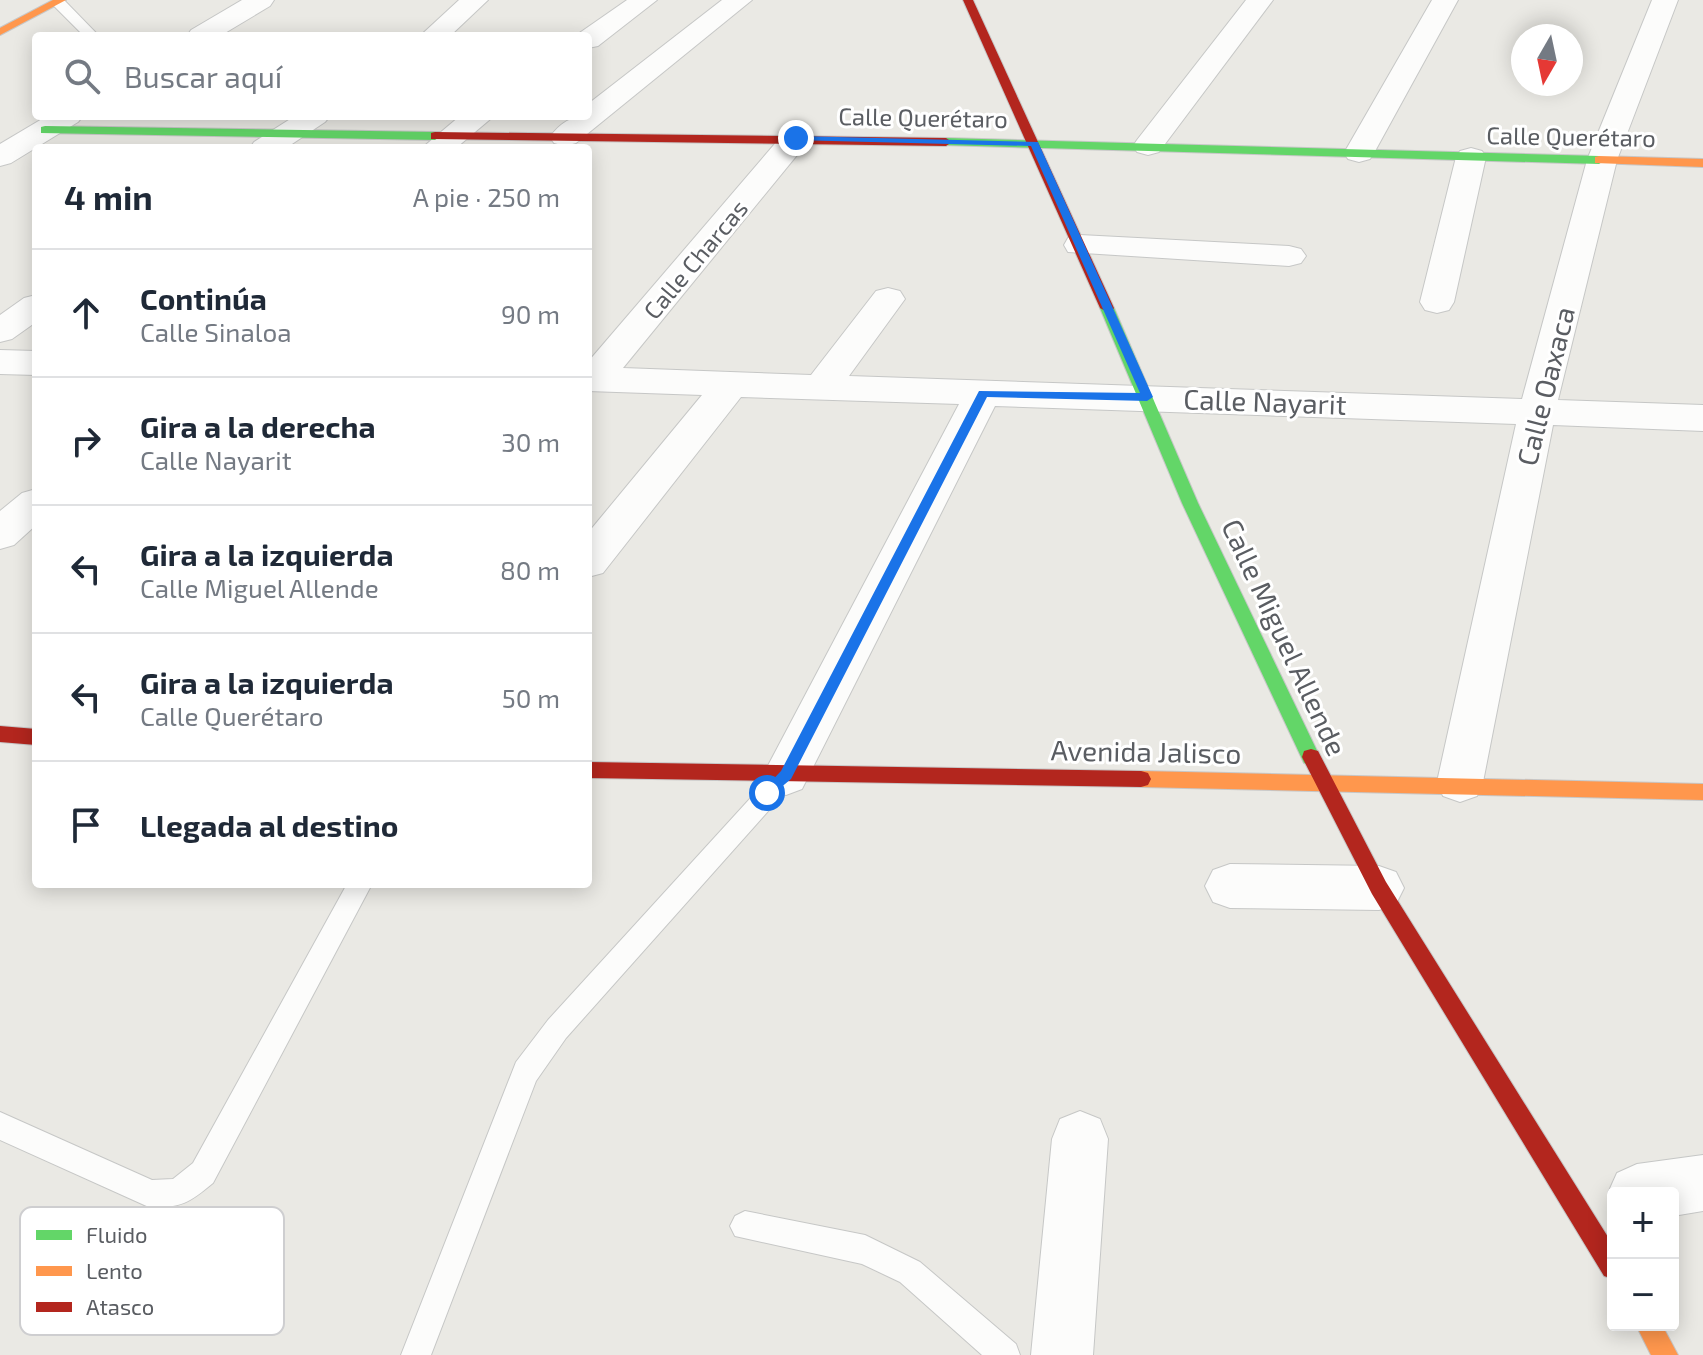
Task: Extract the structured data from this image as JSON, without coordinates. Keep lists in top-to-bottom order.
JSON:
{
  "streets": {
    "street": [
      "Calle Querétaro",
      "Calle Charcas",
      "Calle Oaxaca",
      "Calle Nayarit",
      "Calle Miguel Allende",
      "Avenida Jalisco"
    ]
  },
  "crossings": [
    ["Calle Querétaro", "Calle Charcas"],
    ["Calle Querétaro", "Calle Oaxaca"],
    ["Calle Querétaro", "Calle Miguel Allende"],
    ["Calle Oaxaca", "Calle Nayarit"],
    ["Calle Oaxaca", "Avenida Jalisco"],
    ["Calle Nayarit", "Calle Miguel Allende"],
    ["Calle Miguel Allende", "Avenida Jalisco"]
  ],
  "legend": ["Fluido", "Lento", "Atasco"],
  "north": "bottom",
  "page": {
    "search": "Buscar aquí",
    "heading": ["4 min", "A pie · 250 m"],
    "list": [
      ["Continúa", "Calle Sinaloa", "90 m"],
      ["Gira a la derecha", "Calle Nayarit", "30 m"],
      ["Gira a la izquierda", "Calle Miguel Allende", "80 m"],
      ["Gira a la izquierda", "Calle Querétaro", "50 m"],
      "Llegada al destino"
    ],
    "map_buttons": ["+", "−"]
  }
}
